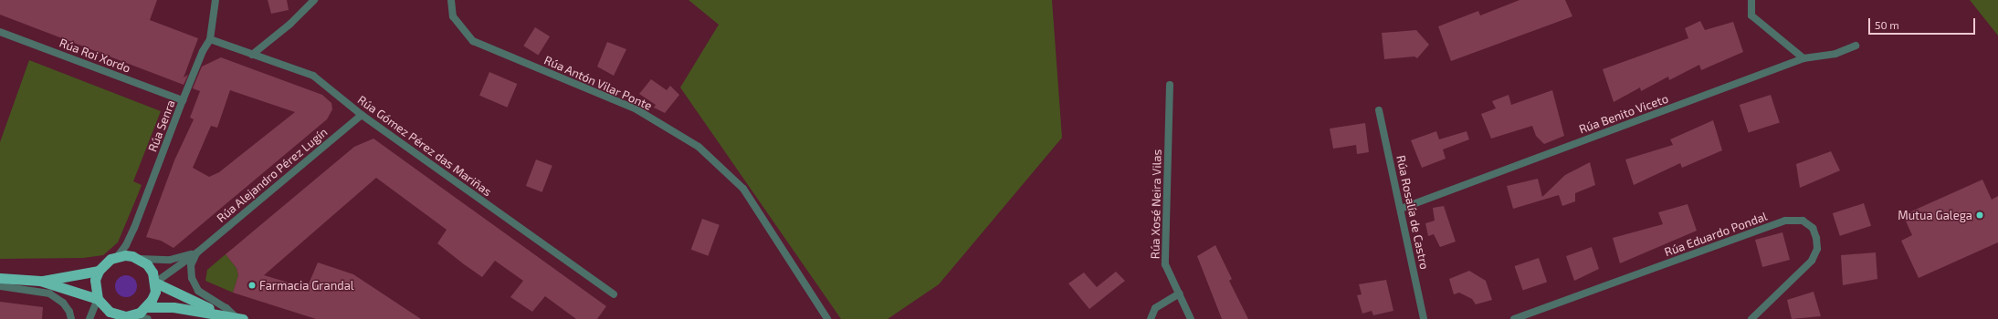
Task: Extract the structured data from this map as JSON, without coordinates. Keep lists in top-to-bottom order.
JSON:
{
  "streets": {
    "street": [
      "Rúa Roi Xordo",
      "Rúa Antón Vilar Ponte",
      "Rúa Benito Viceto",
      "Rúa Senra",
      "Rúa Gómez Pérez das Mariñas",
      "Rúa Alejandro Pérez Lugín",
      "Rúa Xosé Neira Vilas",
      "Rúa Rosalía de Castro",
      "Rúa Eduardo Pondal"
    ]
  },
  "crossings": [
    ["Rúa Roi Xordo", "Rúa Senra"],
    ["Rúa Benito Viceto", "Rúa Rosalía de Castro"],
    ["Rúa Senra", "Rúa Gómez Pérez das Mariñas"],
    ["Rúa Senra", "Rúa Alejandro Pérez Lugín"],
    ["Rúa Gómez Pérez das Mariñas", "Rúa Alejandro Pérez Lugín"]
  ],
  "places": ["Mutua Galega", "Farmacia Grandal"],
  "scale_bar": "50 m"
}
